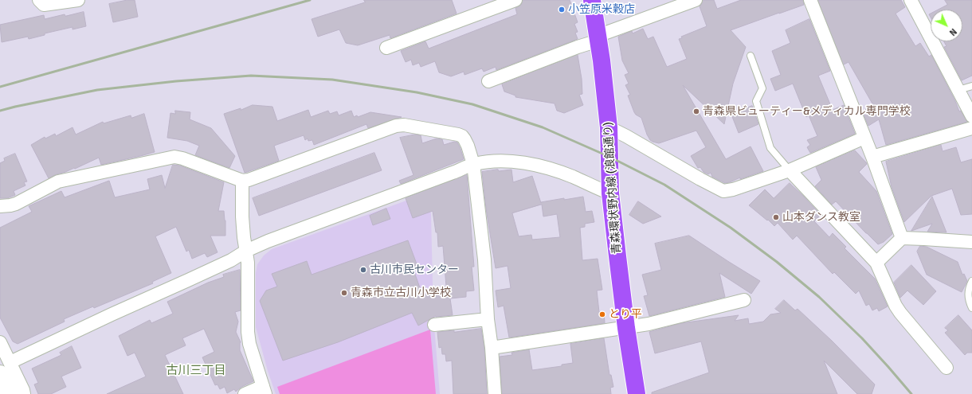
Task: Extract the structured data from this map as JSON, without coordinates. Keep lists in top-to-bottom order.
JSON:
{
  "streets": {
    "main road": ["青森環状野内線 (浪館通り)"]
  },
  "districts": ["古川三丁目"],
  "places": [
    "小笠原米穀店",
    "青森県ビューティー&メディカル専門学校",
    "山本ダンス教室",
    "古川市民センター",
    "青森市立古川小学校",
    "とり平"
  ],
  "north": "bottom right"
}
